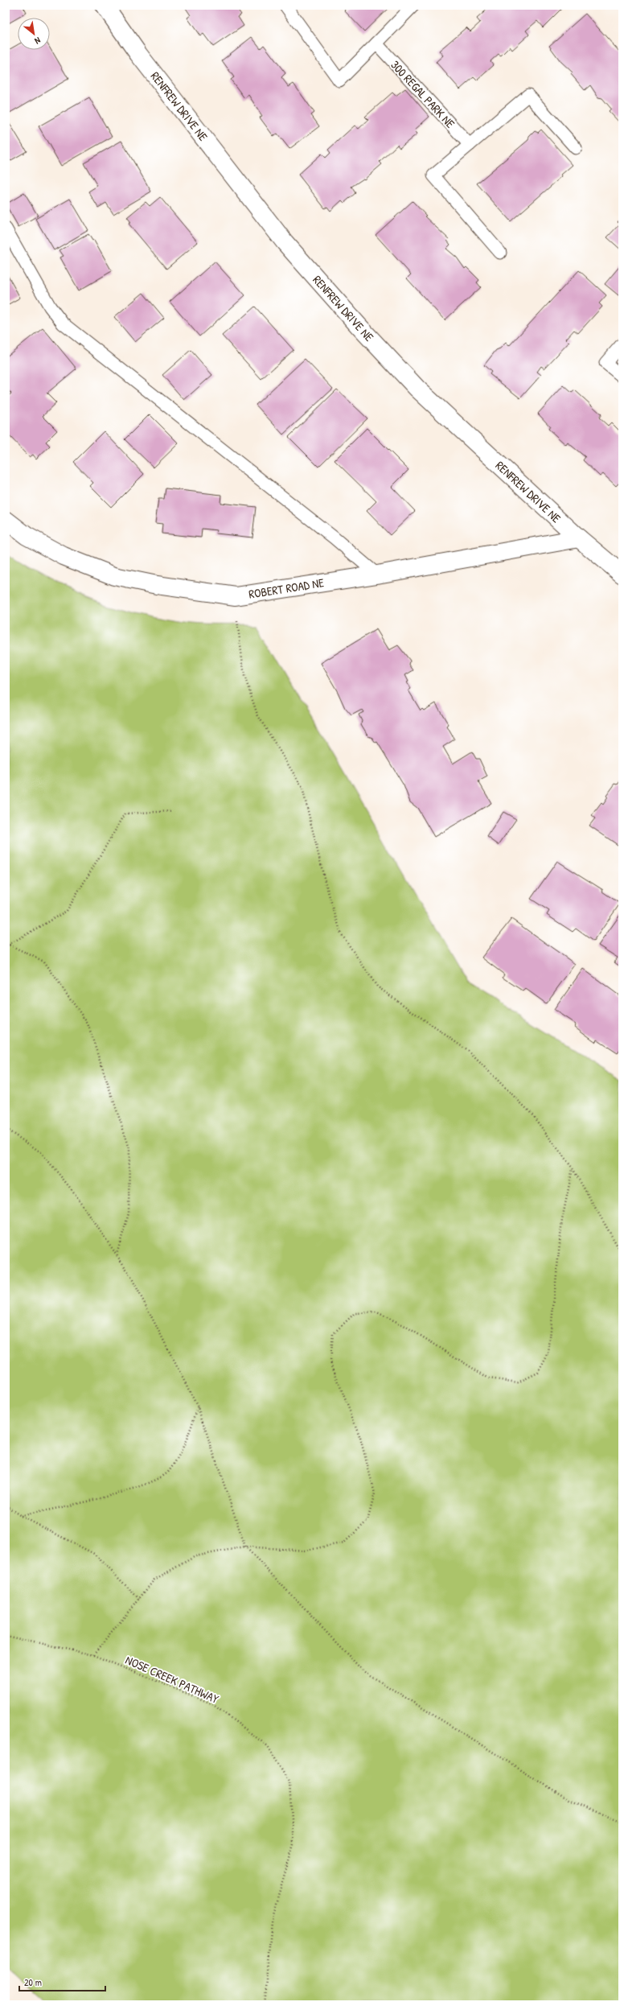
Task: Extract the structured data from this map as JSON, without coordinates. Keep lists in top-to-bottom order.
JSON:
{
  "streets": {
    "street": ["RENFREW DRIVE NE", "ROBERT ROAD NE"],
    "lane": ["300 REGAL PARK NE"],
    "path": ["NOSE CREEK PATHWAY"]
  },
  "crossings": [
    ["RENFREW DRIVE NE", "ROBERT ROAD NE"]
  ],
  "scale_bar": "20 m",
  "north": "bottom right"
}
